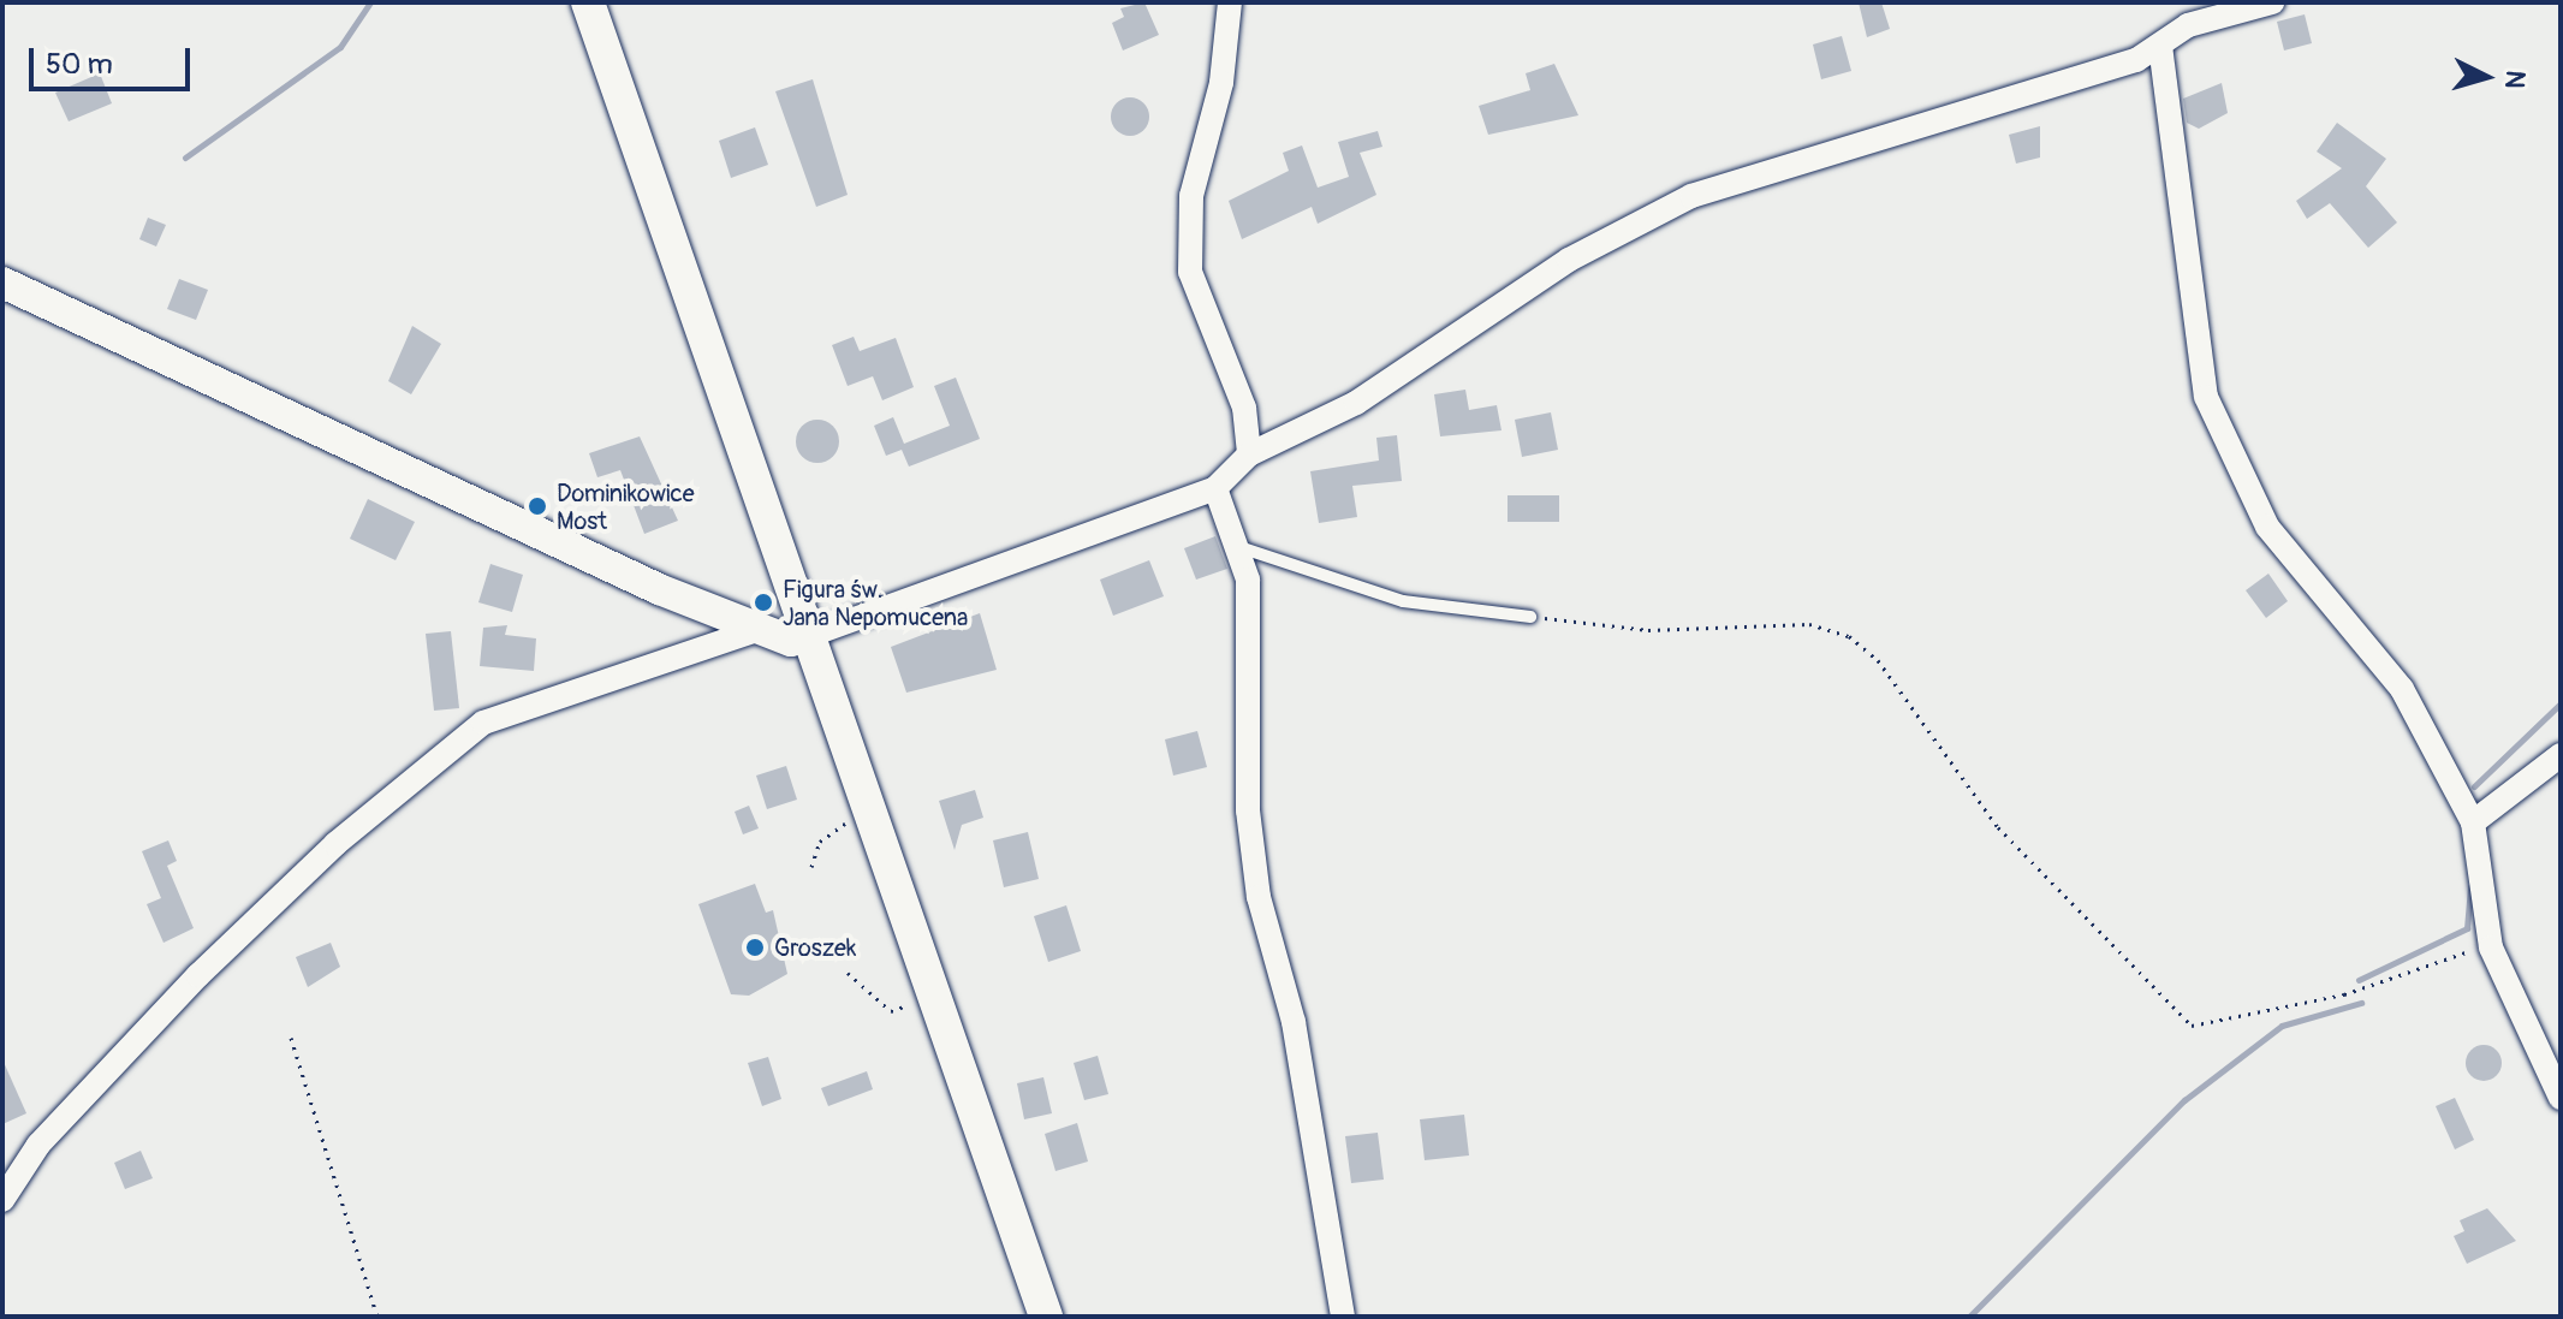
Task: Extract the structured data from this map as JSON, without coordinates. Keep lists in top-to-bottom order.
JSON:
{
  "places": ["Dominikowice Most", "Figura św. Jana Nepomucena", "Groszek"],
  "scale_bar": "50 m",
  "north": "right"
}
